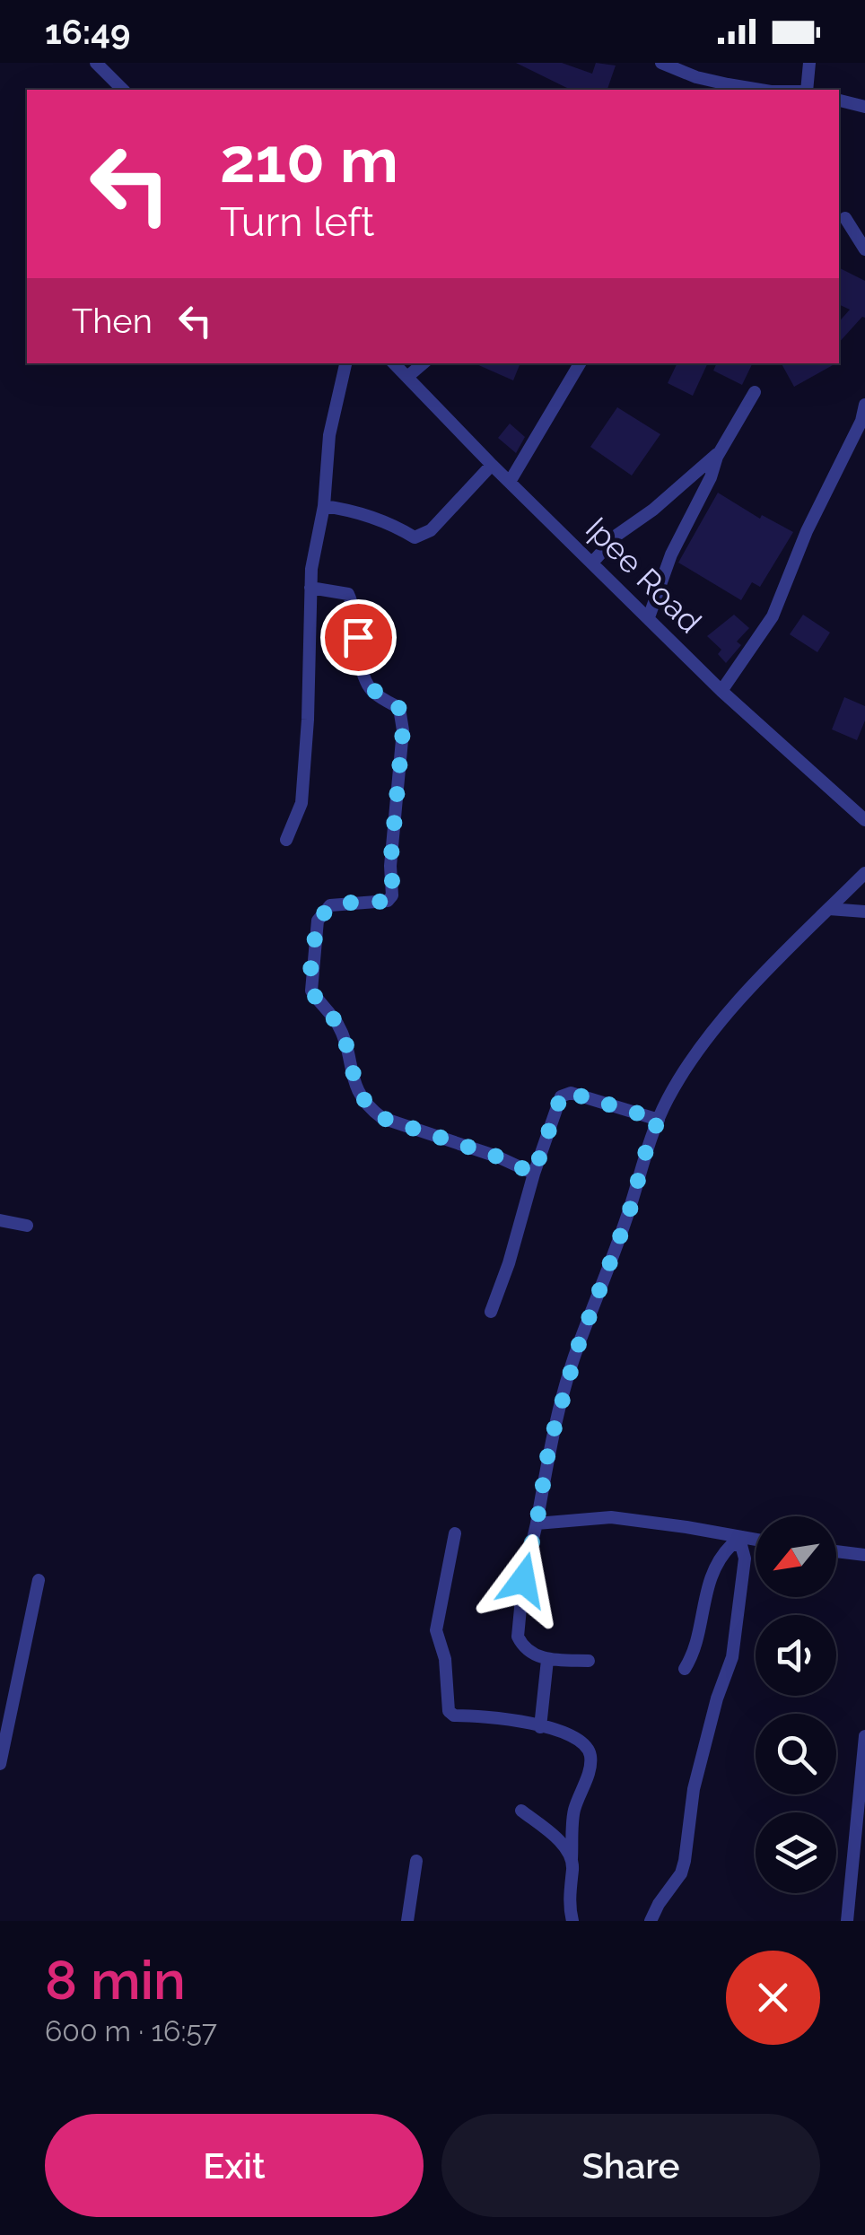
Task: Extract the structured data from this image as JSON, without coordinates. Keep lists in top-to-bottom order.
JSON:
{
  "streets": {
    "street": ["Ipee Road"]
  },
  "north": "bottom left",
  "page": {
    "status": "16:49",
    "turn": ["210 m", "Turn left"],
    "then": "Then",
    "heading": ["8 min", "600 m · 16:57"],
    "buttons": ["Exit", "Share"]
  }
}
